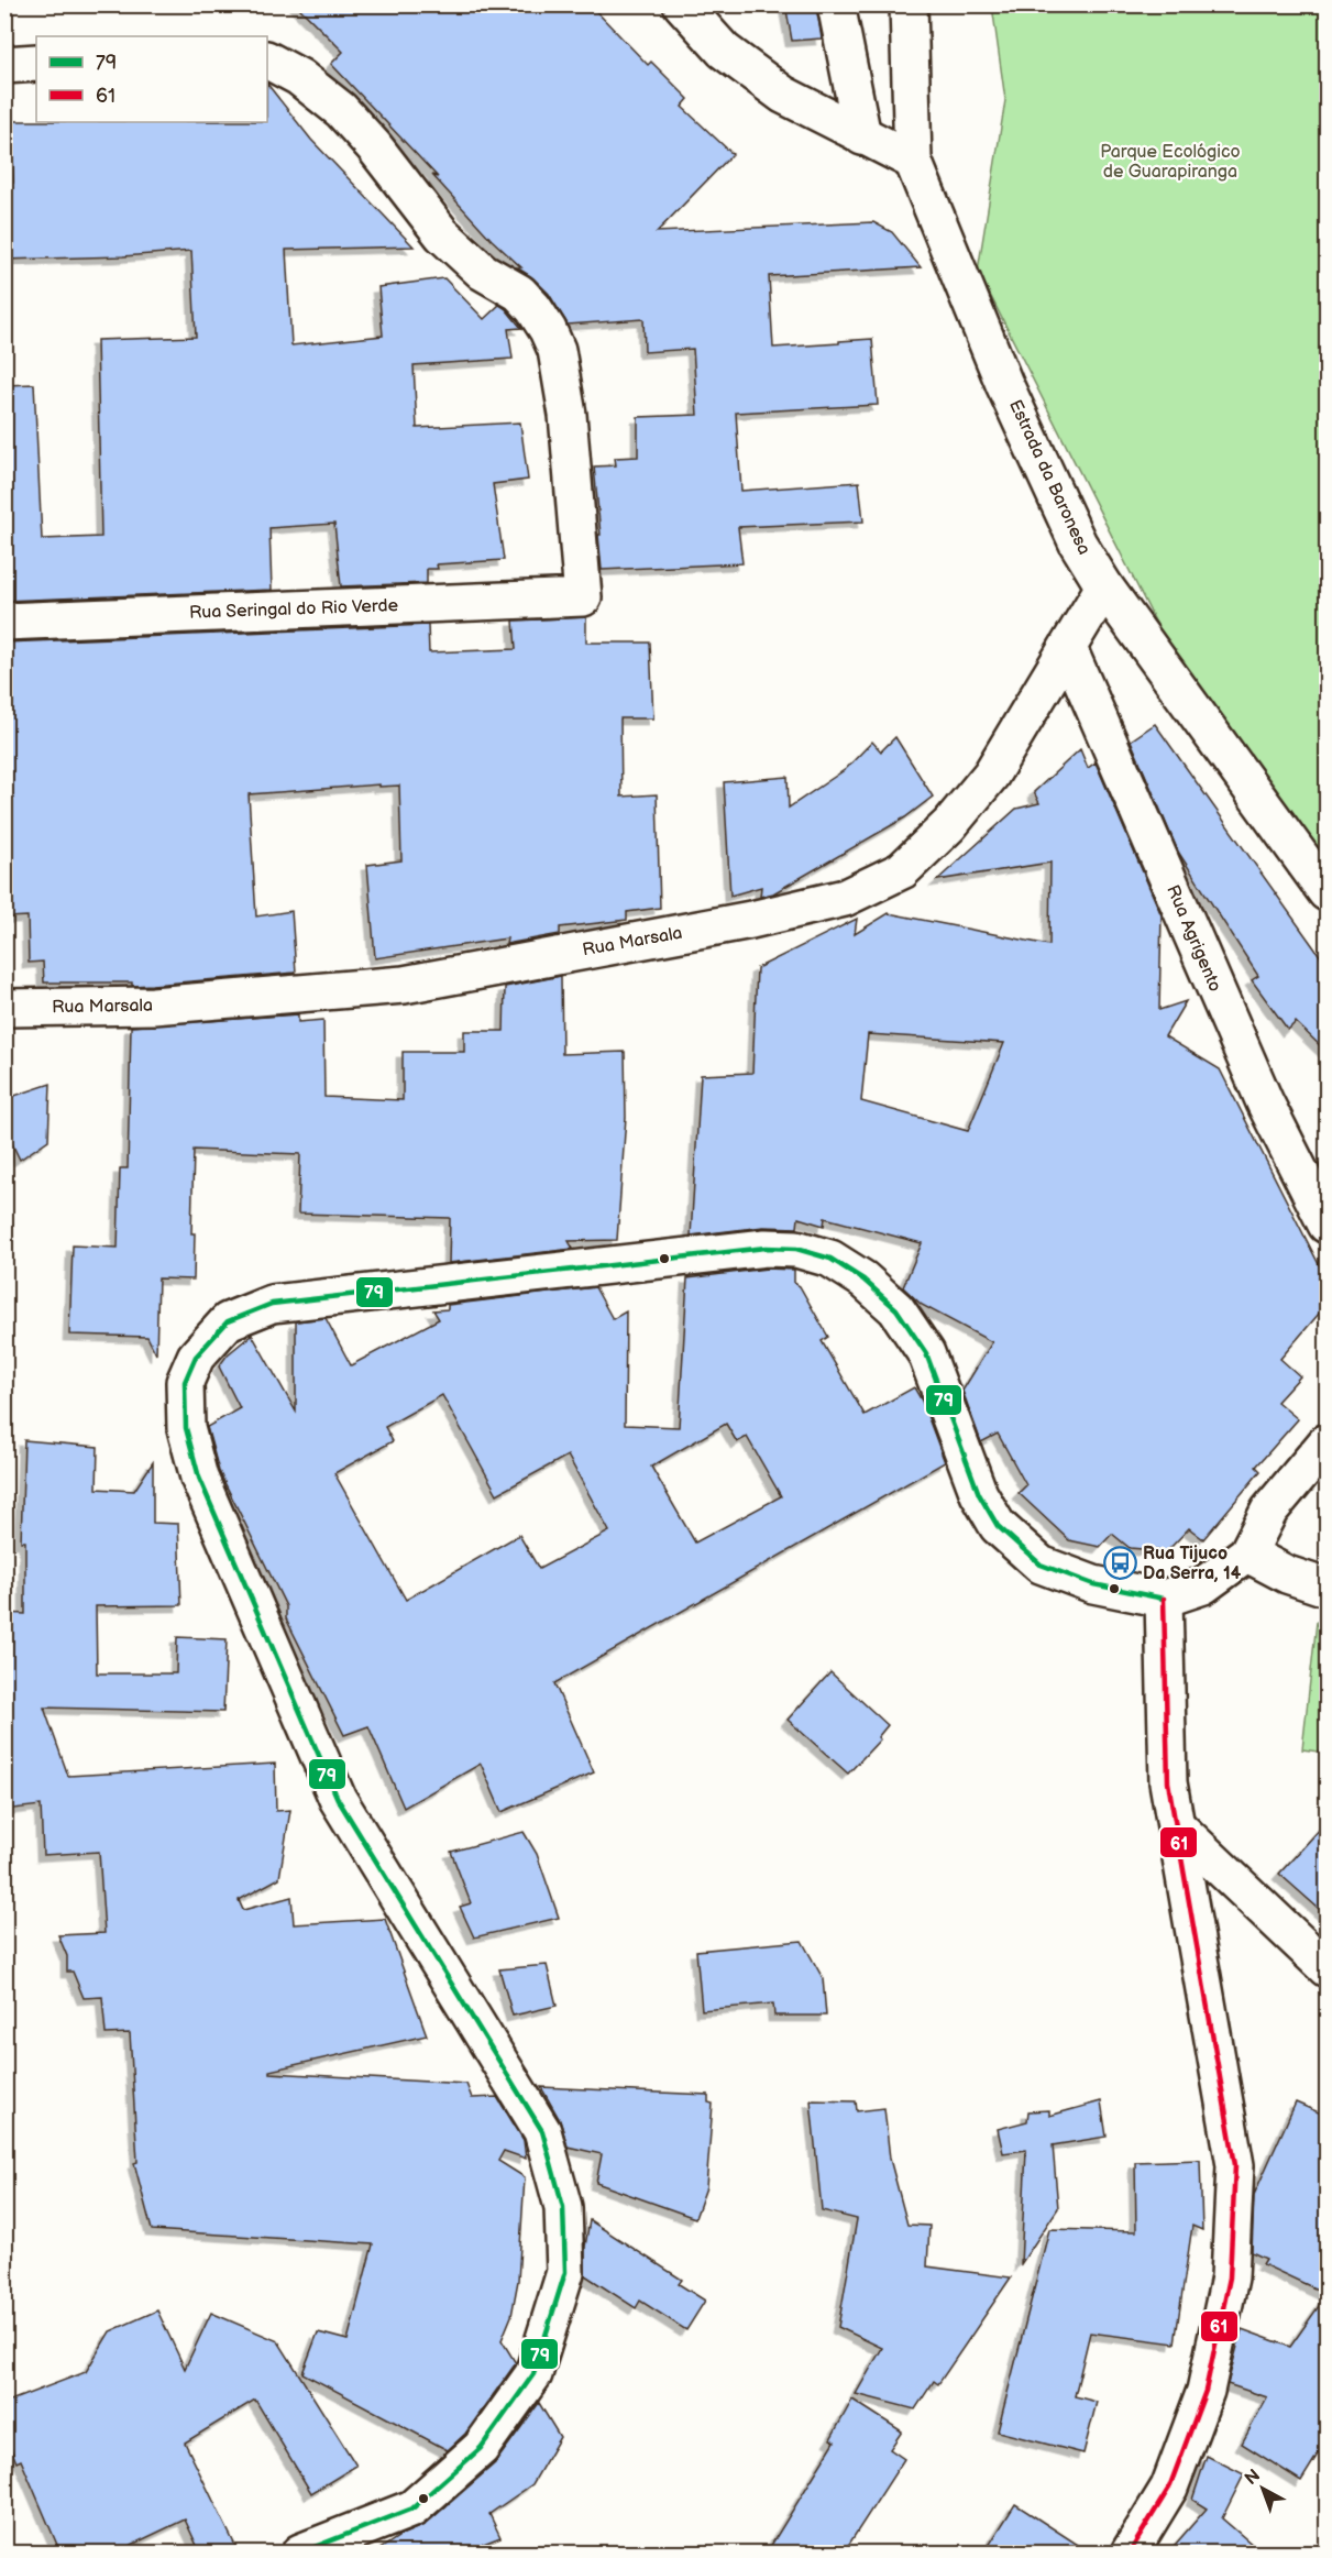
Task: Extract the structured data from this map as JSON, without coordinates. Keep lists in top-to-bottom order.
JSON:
{
  "streets": {
    "street": [
      "Estrada da Baronesa",
      "Rua Seringal do Rio Verde",
      "Rua Agrigento",
      "Rua Marsala"
    ]
  },
  "crossings": [
    ["Estrada da Baronesa", "Rua Marsala"],
    ["Rua Agrigento", "Rua Marsala"]
  ],
  "parks": ["Parque Ecológico de Guarapiranga"],
  "places": {
    "bus stop": ["Rua Tijuco Da Serra, 14"]
  },
  "lines": ["transit line 79", "transit line 61"],
  "legend": ["79", "61"],
  "north": "top left"
}
